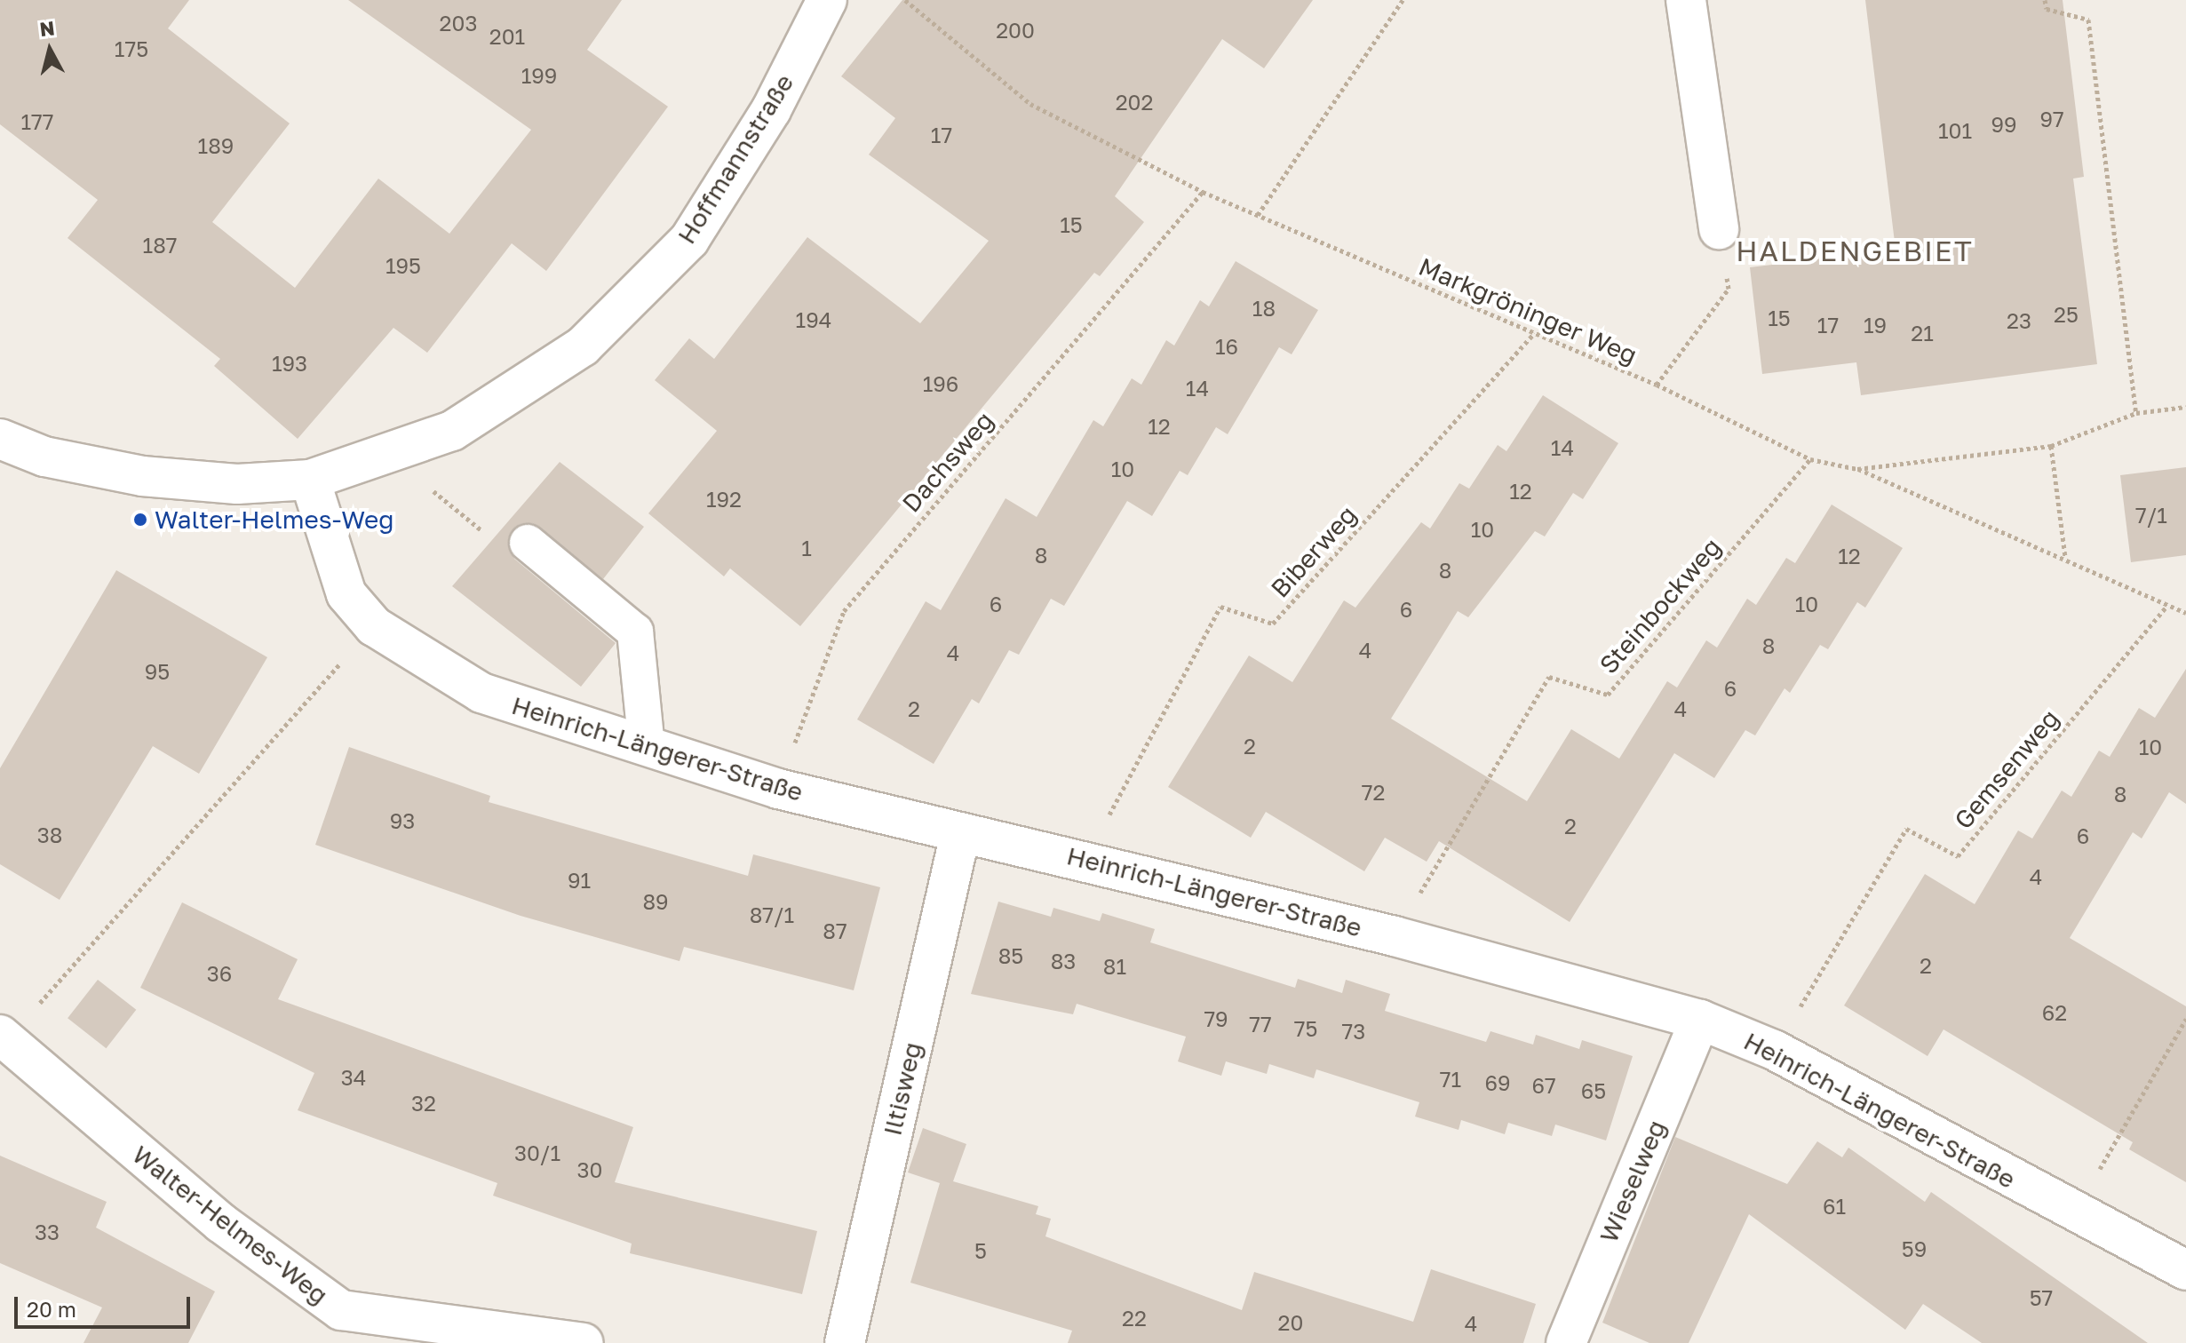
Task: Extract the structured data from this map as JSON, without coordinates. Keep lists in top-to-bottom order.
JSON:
{
  "streets": {
    "street": [
      "Hoffmannstraße",
      "Heinrich-Längerer-Straße",
      "Iltisweg",
      "Wieselweg",
      "Walter-Helmes-Weg"
    ],
    "path": [
      "Markgröninger Weg",
      "Dachsweg",
      "Biberweg",
      "Steinbockweg",
      "Gemsenweg"
    ]
  },
  "crossings": [
    ["Hoffmannstraße", "Heinrich-Längerer-Straße"],
    ["Markgröninger Weg", "Dachsweg"],
    ["Markgröninger Weg", "Biberweg"],
    ["Markgröninger Weg", "Steinbockweg"],
    ["Dachsweg", "Heinrich-Längerer-Straße"],
    ["Steinbockweg", "Heinrich-Längerer-Straße"],
    ["Heinrich-Längerer-Straße", "Iltisweg"],
    ["Heinrich-Längerer-Straße", "Wieselweg"]
  ],
  "districts": ["HALDENGEBIET"],
  "places": ["Walter-Helmes-Weg"],
  "house_numbers": [
    "203",
    "200",
    "201",
    "175",
    "199",
    "202",
    "97",
    "177",
    "99",
    "101",
    "17",
    "189",
    "15",
    "187",
    "195",
    "18",
    "25",
    "15",
    "194",
    "23",
    "17",
    "19",
    "21",
    "16",
    "193",
    "196",
    "14",
    "12",
    "14",
    "10",
    "12",
    "192",
    "7/1",
    "10",
    "1",
    "8",
    "12",
    "8",
    "6",
    "10",
    "6",
    "8",
    "4",
    "4",
    "95",
    "6",
    "2",
    "4",
    "2",
    "10",
    "72",
    "8",
    "93",
    "2",
    "38",
    "6",
    "4",
    "91",
    "89",
    "87/1",
    "87",
    "85",
    "83",
    "2",
    "81",
    "36",
    "62",
    "79",
    "77",
    "75",
    "73",
    "34",
    "71",
    "69",
    "67",
    "65",
    "32",
    "30/1",
    "30",
    "61",
    "33",
    "59",
    "5",
    "57",
    "22",
    "20",
    "4"
  ],
  "scale_bar": "20 m",
  "north": "top"
}
